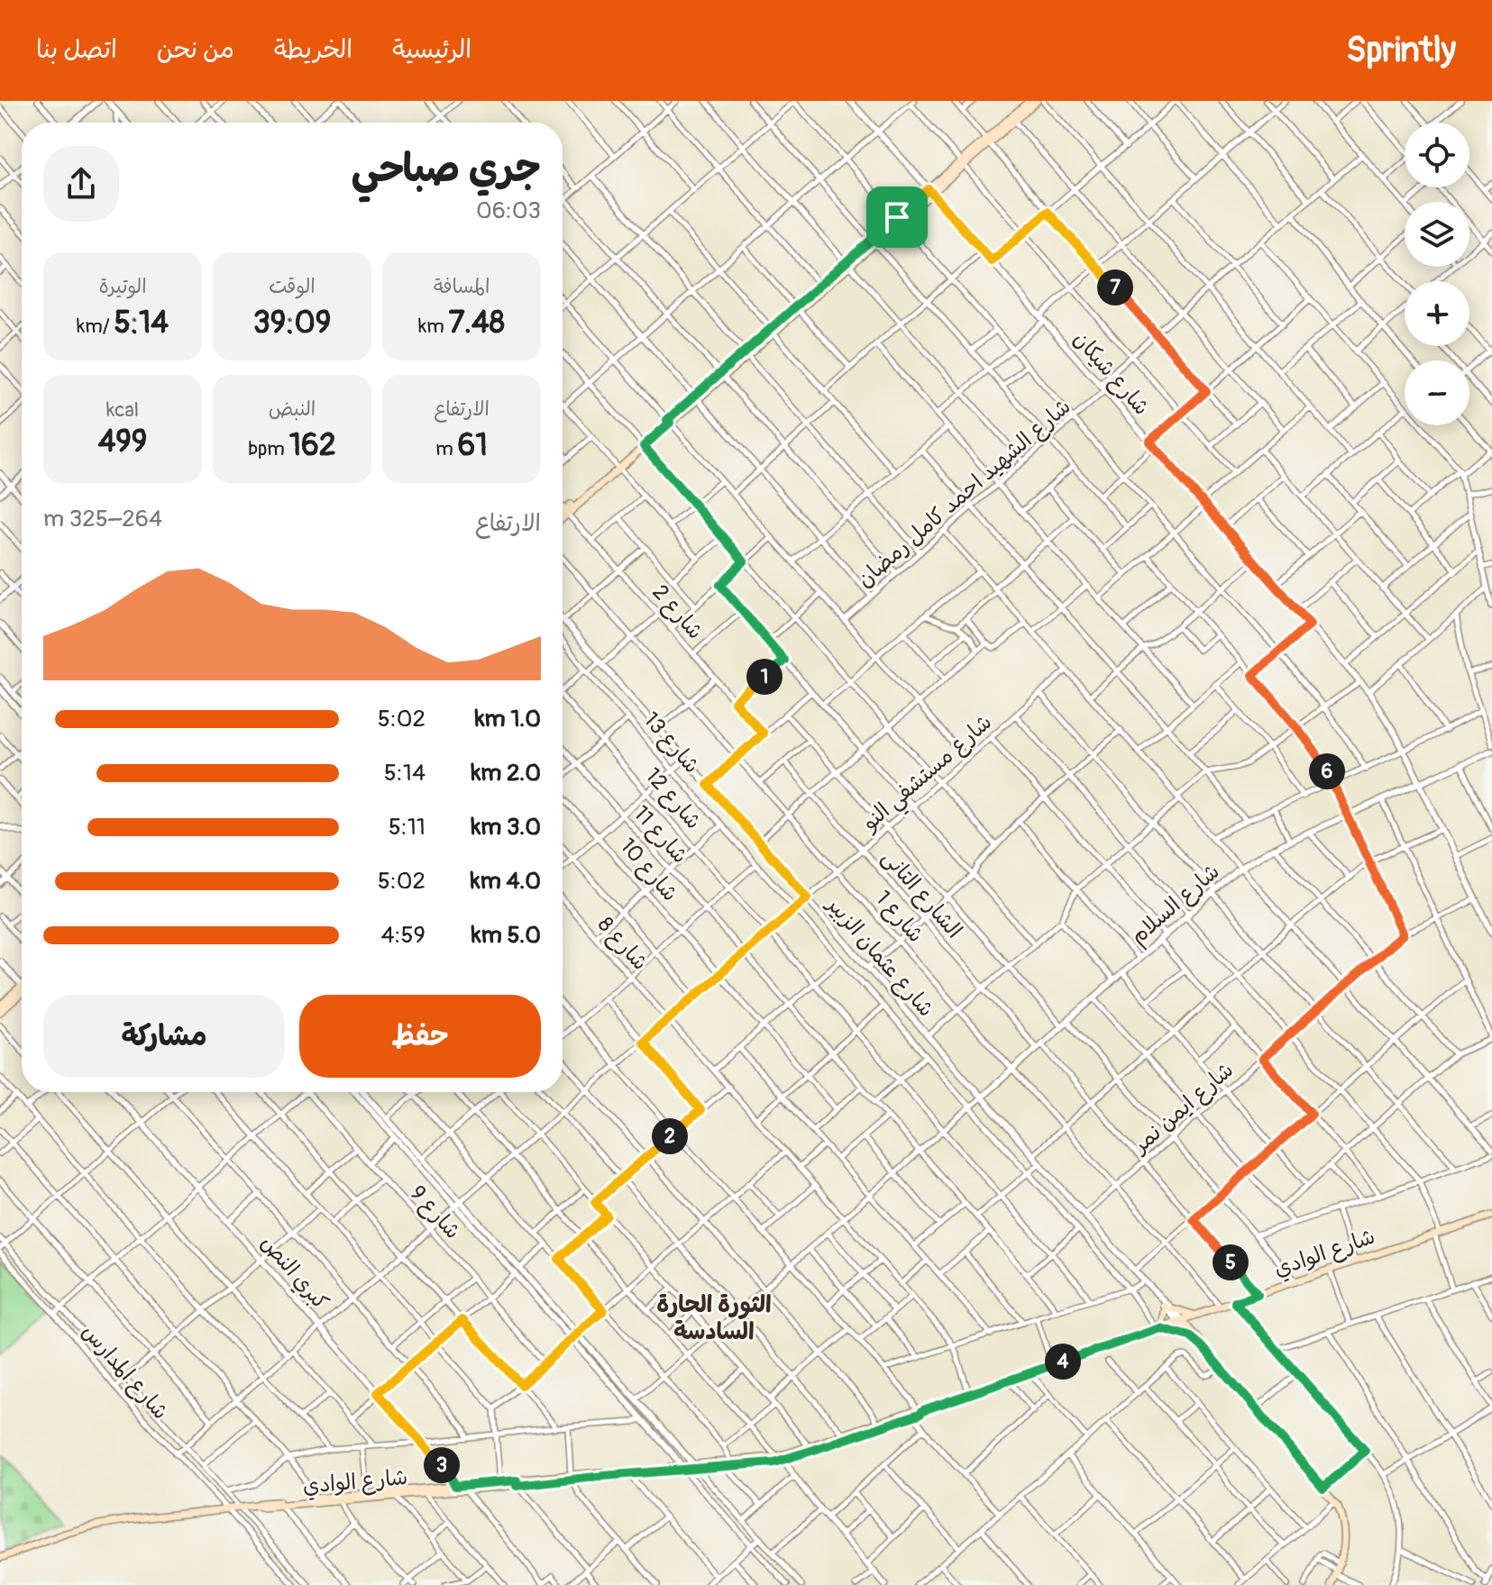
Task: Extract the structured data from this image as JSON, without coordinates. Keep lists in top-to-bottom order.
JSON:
{
  "streets": {
    "main road": ["شارع الوادي"],
    "street": [
      "شارع شيكان",
      "شارع الشهيد احمد كامل رمضان",
      "شارع 2",
      "شارع 13",
      "شارع مستشفي النو",
      "شارع 12",
      "شارع 11",
      "شارع 10",
      "الشارع التانى",
      "شارع السلام",
      "شارع 1",
      "شارع 8",
      "شارع عثمان الزبير",
      "شارع ايمن نمر",
      "شارع 9",
      "كبري النص",
      "شارع المدارس"
    ]
  },
  "crossings": [
    ["شارع شيكان", "شارع الشهيد احمد كامل رمضان"],
    ["شارع شيكان", "شارع السلام"],
    ["شارع شيكان", "شارع ايمن نمر"],
    ["شارع 13", "شارع مستشفي النو"],
    ["شارع 13", "شارع الوادي"],
    ["شارع مستشفي النو", "شارع 12"],
    ["شارع مستشفي النو", "شارع 11"],
    ["شارع مستشفي النو", "شارع 10"],
    ["شارع مستشفي النو", "الشارع التانى"],
    ["شارع مستشفي النو", "شارع 1"],
    ["شارع مستشفي النو", "شارع 8"],
    ["شارع مستشفي النو", "شارع عثمان الزبير"],
    ["شارع مستشفي النو", "شارع 9"],
    ["شارع مستشفي النو", "كبري النص"],
    ["شارع مستشفي النو", "شارع المدارس"],
    ["الشارع التانى", "شارع السلام"],
    ["الشارع التانى", "شارع ايمن نمر"],
    ["الشارع التانى", "شارع الوادي"],
    ["شارع السلام", "شارع 1"],
    ["شارع السلام", "شارع عثمان الزبير"],
    ["شارع 1", "شارع ايمن نمر"],
    ["شارع 1", "شارع الوادي"],
    ["شارع عثمان الزبير", "شارع ايمن نمر"],
    ["شارع عثمان الزبير", "شارع الوادي"],
    ["شارع الوادي", "كبري النص"],
    ["شارع الوادي", "شارع المدارس"]
  ],
  "districts": ["الثورة الحارة السادسة"],
  "page": {
    "header": "Sprintly",
    "nav": [
      "الرئيسية",
      "الخريطة",
      "من نحن",
      "اتصل بنا"
    ],
    "map_buttons": ["+", "−"],
    "heading": ["جري صباحي", "06:03"],
    "stats": [
      ["المسافة", "7.48 km"],
      ["الوقت", "39:09"],
      ["الوتيرة", "5:14 /km"],
      ["الارتفاع", "61 m"],
      ["النبض", "162 bpm"],
      ["kcal", "499"]
    ],
    "pins": [
      "7",
      "1",
      "6",
      "2",
      "5",
      "4",
      "3"
    ],
    "chart": ["الارتفاع", "264–325 m"],
    "list": [
      {
        "name": "1.0 km",
        "note": "5:02"
      },
      {
        "name": "2.0 km",
        "note": "5:14"
      },
      {
        "name": "3.0 km",
        "note": "5:11"
      },
      {
        "name": "4.0 km",
        "note": "5:02"
      },
      {
        "name": "5.0 km",
        "note": "4:59"
      }
    ],
    "buttons": ["حفظ", "مشاركة"]
  }
}
